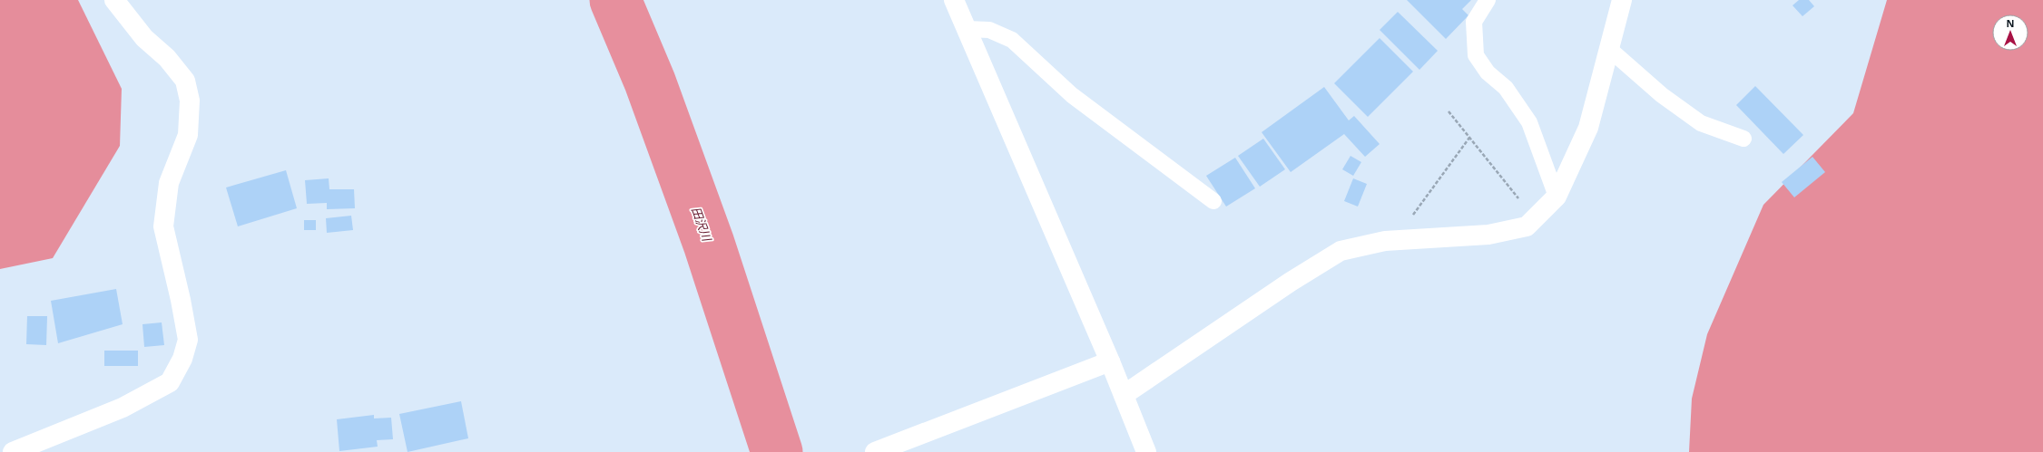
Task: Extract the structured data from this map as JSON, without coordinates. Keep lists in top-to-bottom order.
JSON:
{
  "water": ["田沢川"],
  "north": "top"
}
